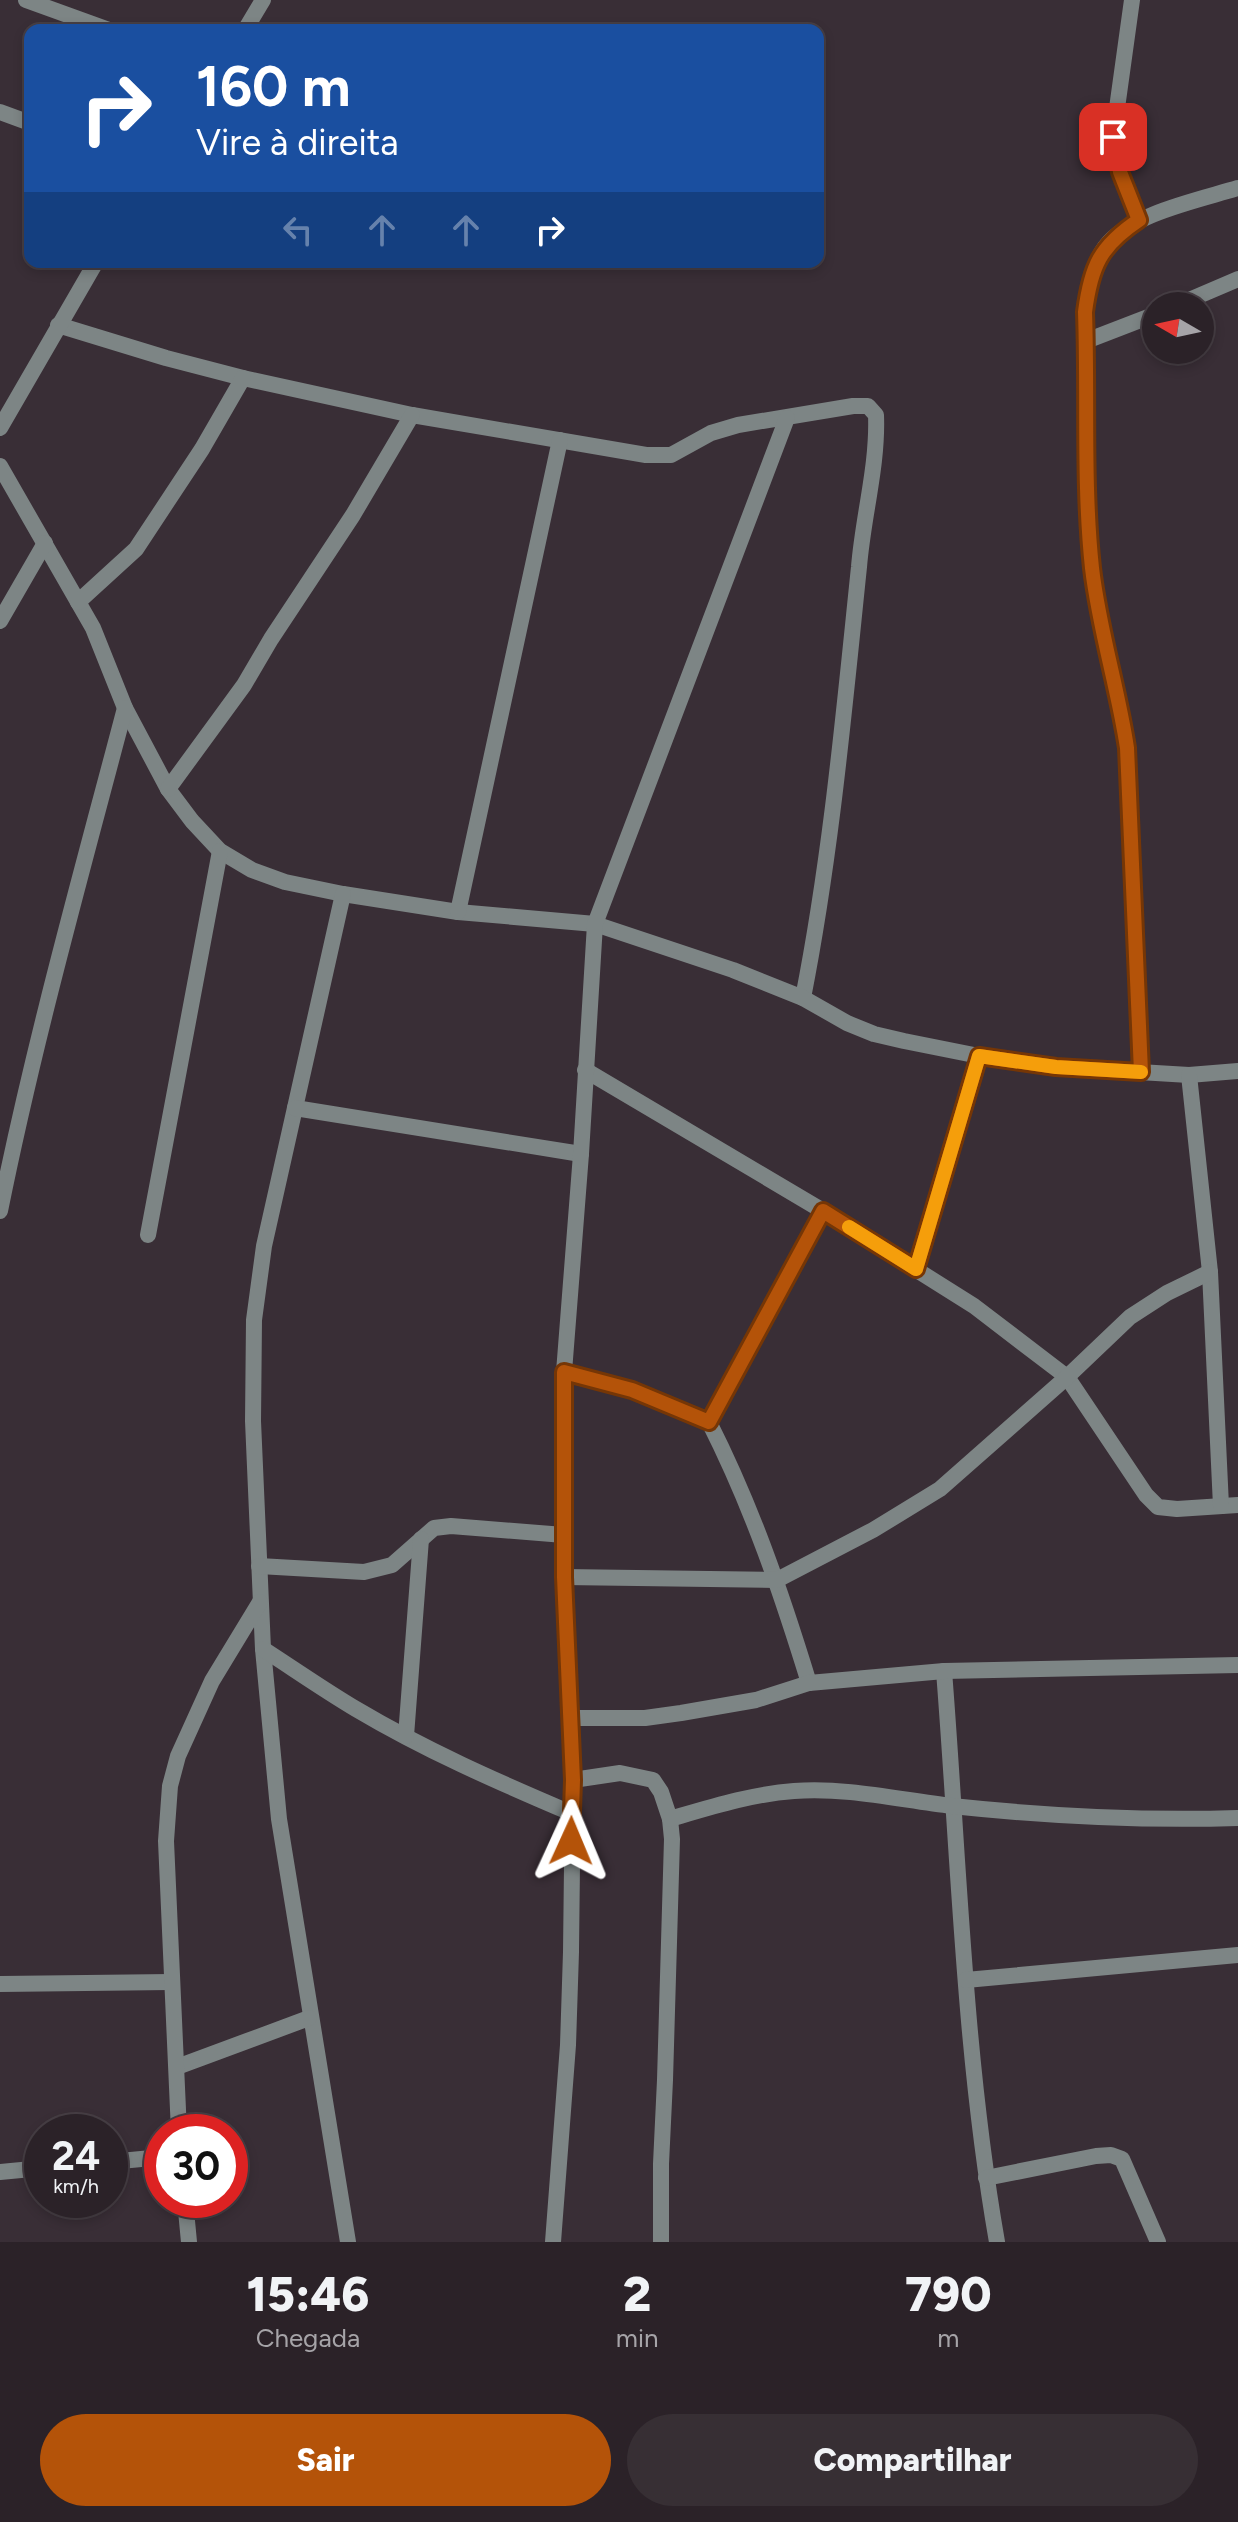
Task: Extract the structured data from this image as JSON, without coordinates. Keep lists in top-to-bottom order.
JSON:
{
  "north": "left",
  "page": {
    "turn": ["160 m", "Vire à direita"],
    "speed": "24 km/h",
    "limit": "30",
    "eta": [
      "15:46",
      "Chegada",
      "2",
      "min",
      "790",
      "m"
    ],
    "buttons": ["Sair", "Compartilhar"]
  }
}
